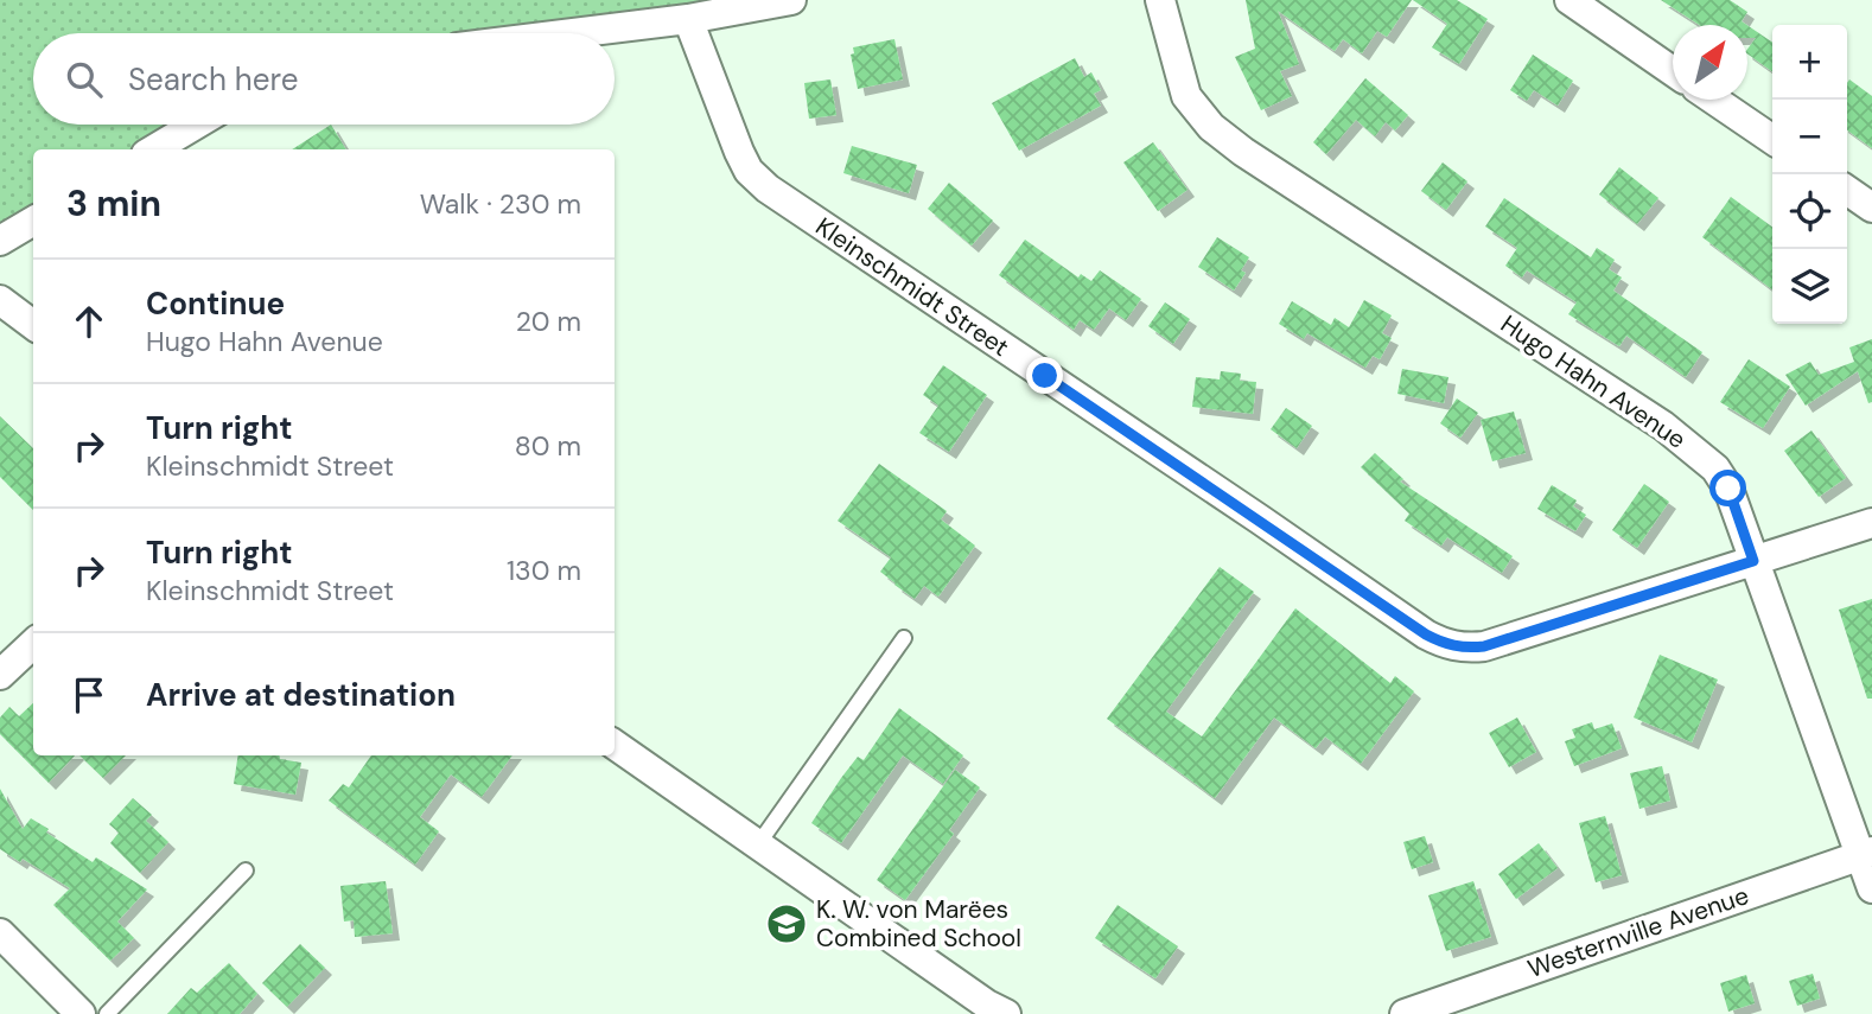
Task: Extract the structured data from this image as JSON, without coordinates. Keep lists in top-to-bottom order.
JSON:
{
  "streets": {
    "street": ["Kleinschmidt Street", "Hugo Hahn Avenue", "Westernville Avenue"]
  },
  "crossings": [
    ["Kleinschmidt Street", "Hugo Hahn Avenue"],
    ["Hugo Hahn Avenue", "Westernville Avenue"]
  ],
  "places": {
    "school or university": ["K. W. von Marëes Combined School"]
  },
  "north": "top right",
  "page": {
    "map_buttons": ["+", "−"],
    "search": "Search here",
    "heading": ["3 min", "Walk · 230 m"],
    "list": [
      ["Continue", "Hugo Hahn Avenue", "20 m"],
      ["Turn right", "Kleinschmidt Street", "80 m"],
      ["Turn right", "Kleinschmidt Street", "130 m"],
      "Arrive at destination"
    ]
  }
}
